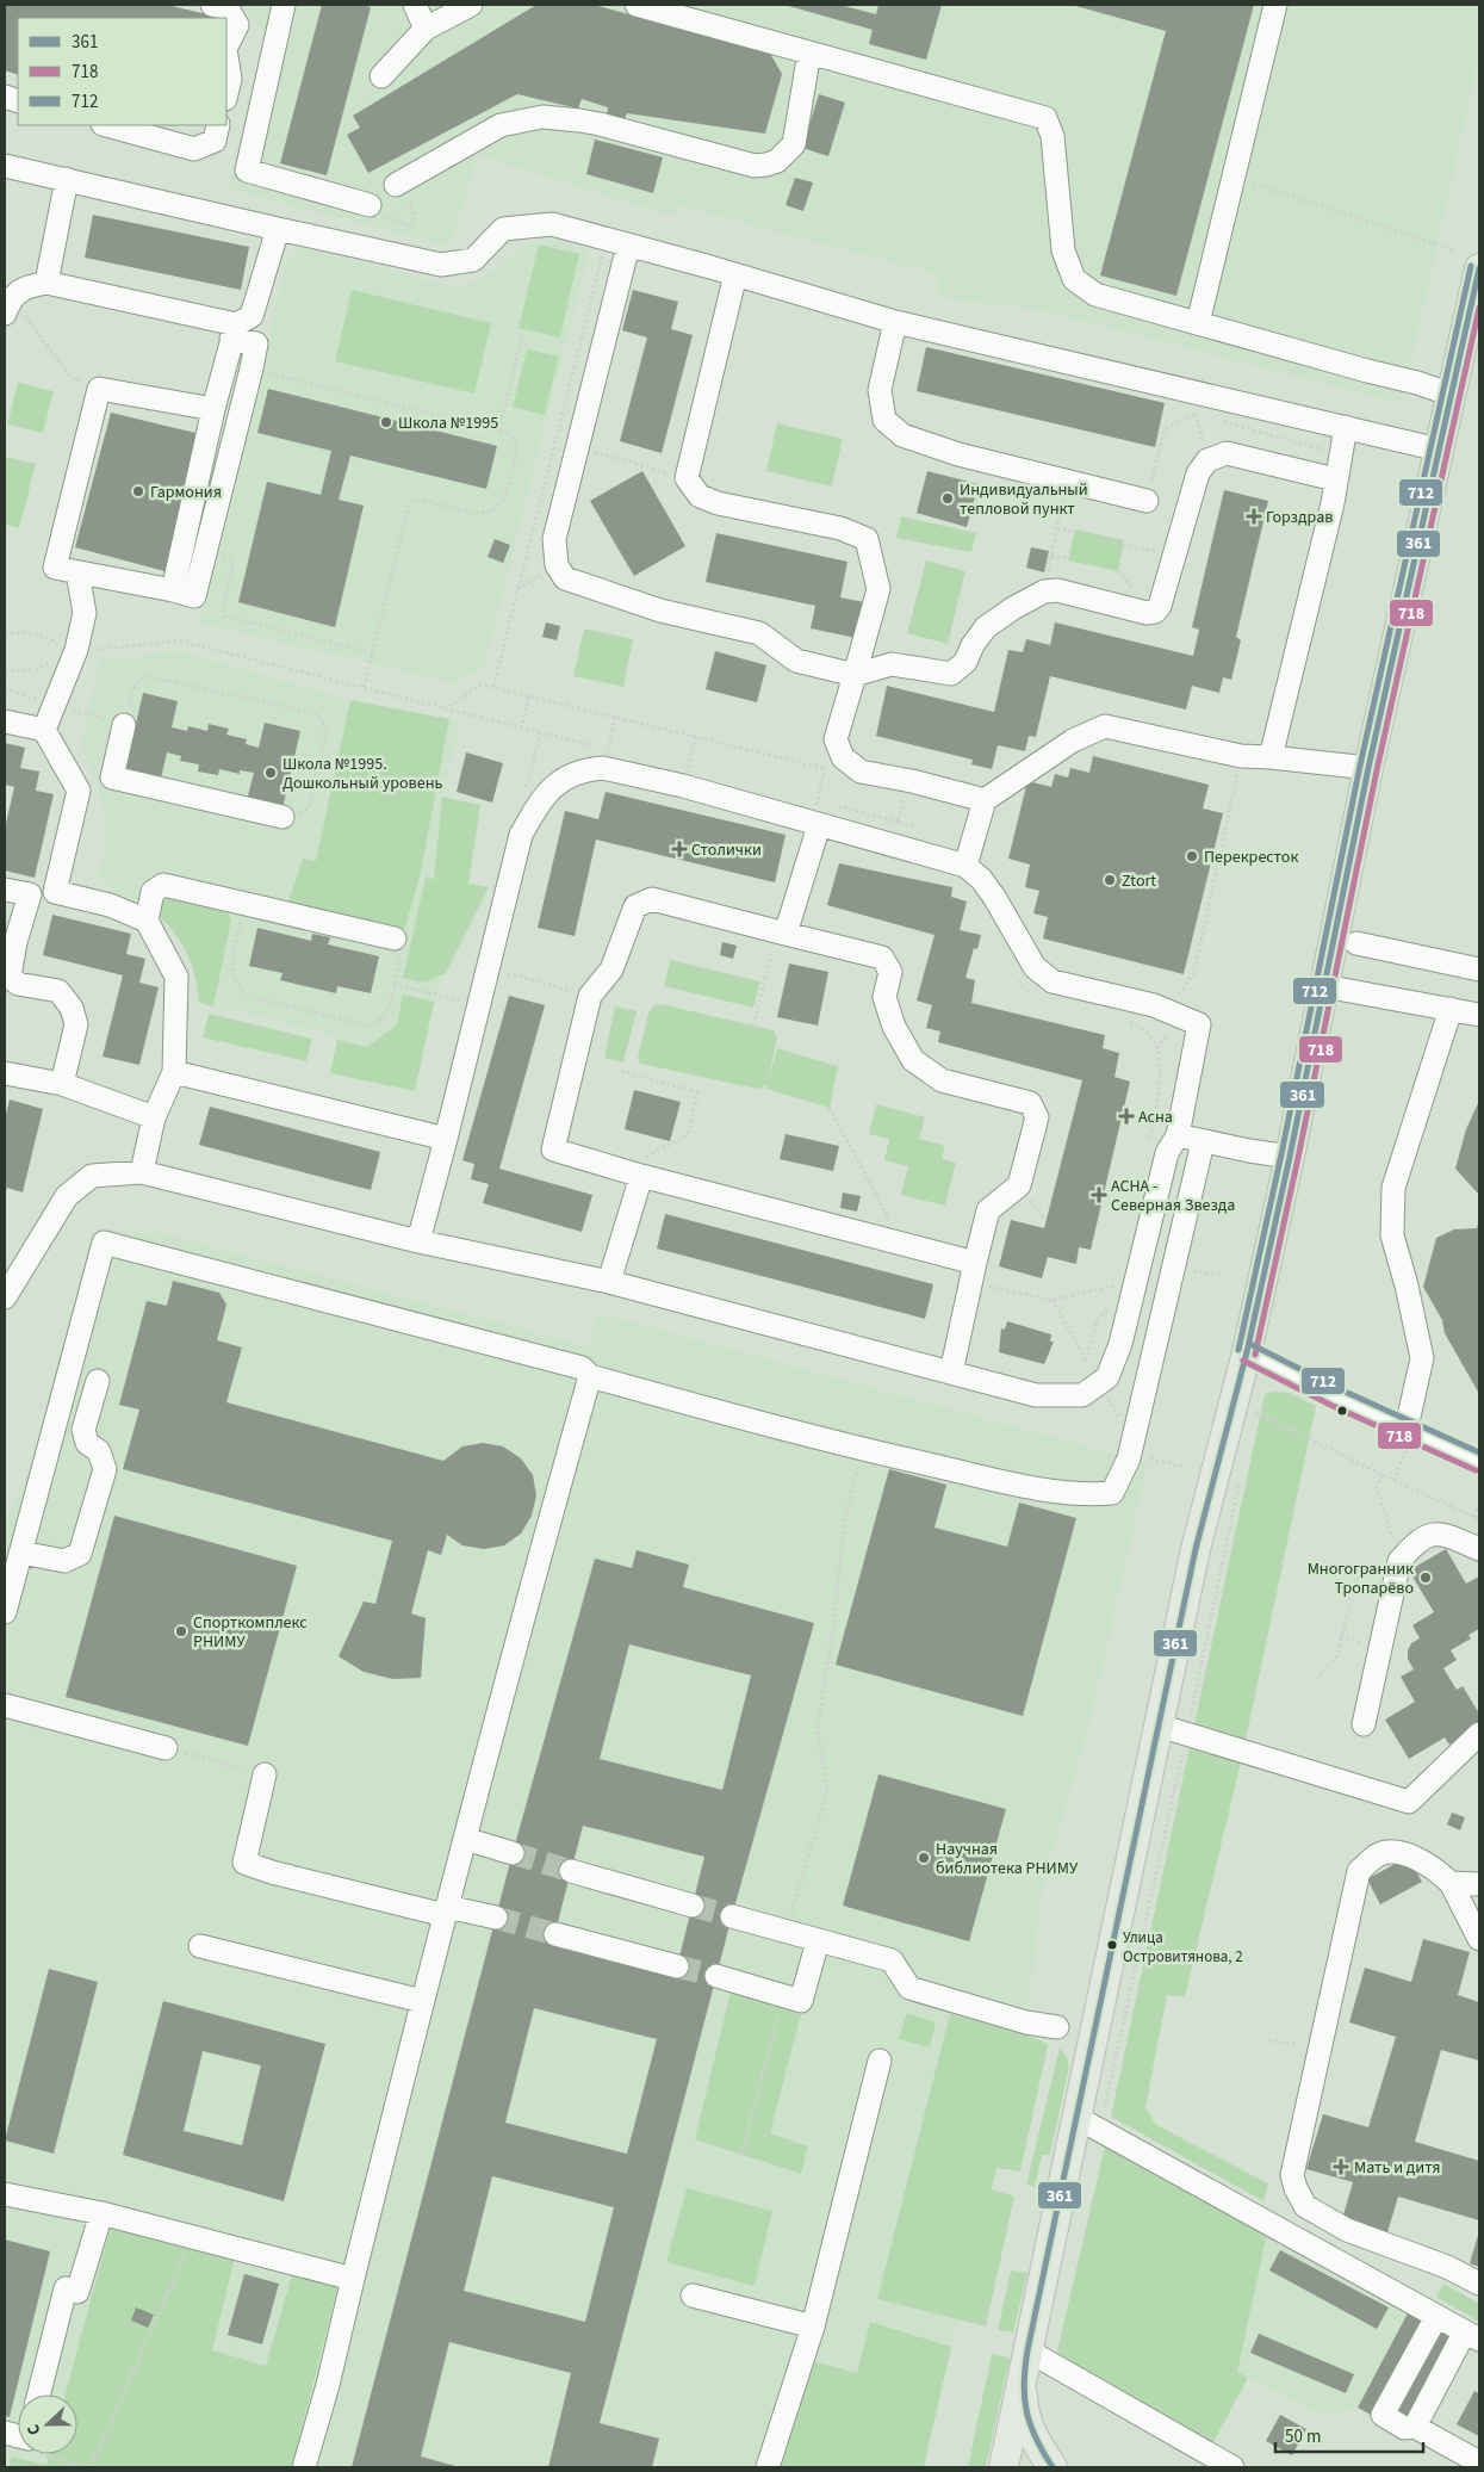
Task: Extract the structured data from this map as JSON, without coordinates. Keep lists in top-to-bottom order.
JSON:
{
  "places": {
    "other": [
      "Школа №1995",
      "Гармония",
      "Индивидуальный тепловой пункт",
      "Школа №1995. Дошкольный уровень",
      "Перекресток",
      "Ztort",
      "Многогранник Тропарёво",
      "Спорткомплекс РНИМУ",
      "Научная библиотека РНИМУ",
      "Улица Островитянова, 2"
    ],
    "health": [
      "Горздрав",
      "Столички",
      "Асна",
      "АСНА - Северная Звезда",
      "Мать и дитя"
    ]
  },
  "lines": ["transit line 712", "transit line 361", "transit line 718"],
  "legend": ["361", "718", "712"],
  "scale_bar": "50 m",
  "north": "left"
}
